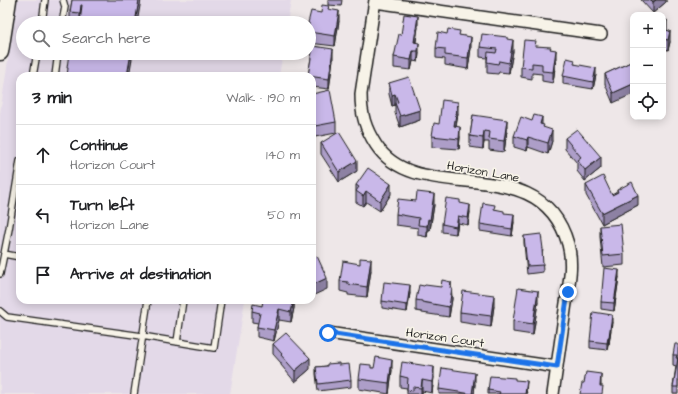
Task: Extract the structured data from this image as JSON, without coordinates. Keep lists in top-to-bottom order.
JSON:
{
  "streets": {
    "street": ["Horizon Lane", "Horizon Court"]
  },
  "crossings": [
    ["Horizon Lane", "Horizon Court"]
  ],
  "page": {
    "map_buttons": ["+", "−"],
    "search": "Search here",
    "heading": ["3 min", "Walk · 190 m"],
    "list": [
      ["Continue", "Horizon Court", "140 m"],
      ["Turn left", "Horizon Lane", "50 m"],
      "Arrive at destination"
    ]
  }
}
